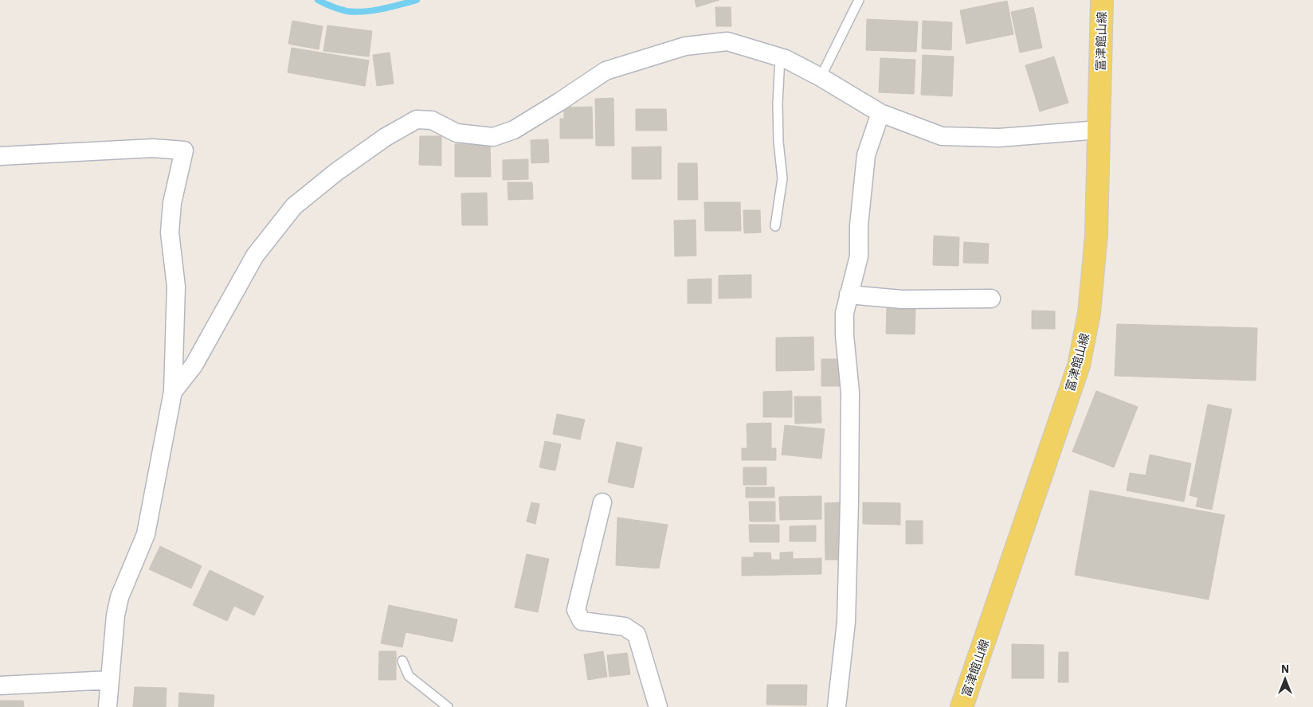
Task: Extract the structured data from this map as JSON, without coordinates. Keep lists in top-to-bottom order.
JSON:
{
  "streets": {
    "main road": ["富津館山線"]
  },
  "north": "top"
}
